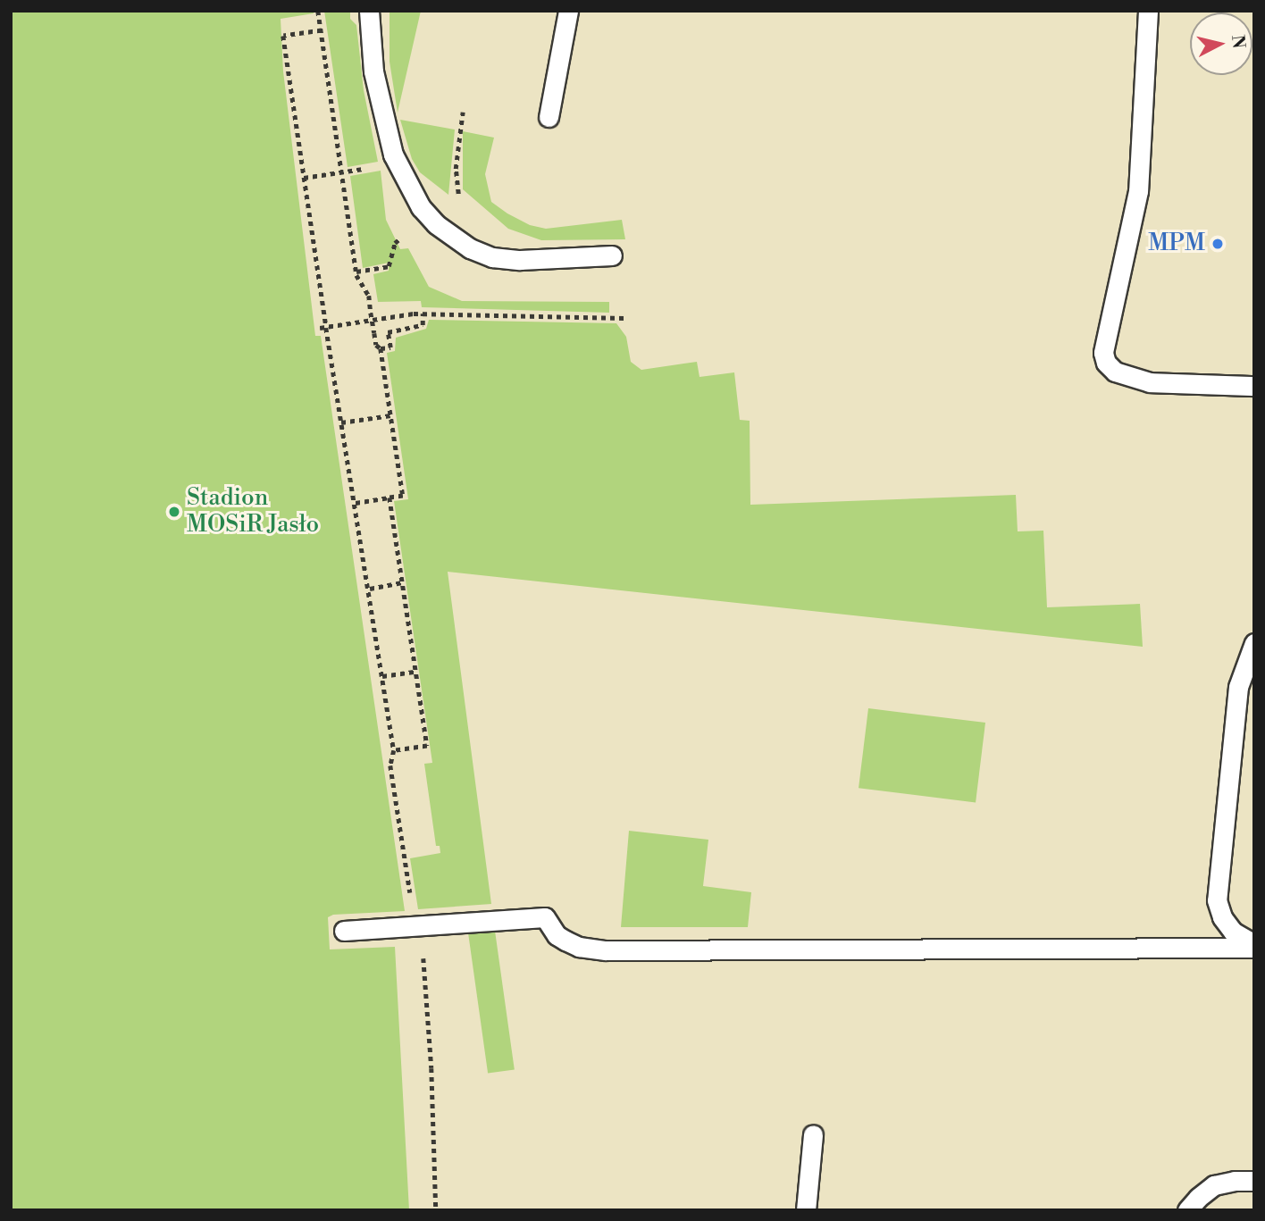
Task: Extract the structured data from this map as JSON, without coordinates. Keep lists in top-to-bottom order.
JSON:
{
  "places": ["MPM", "Stadion MOSiR Jasło"],
  "north": "right"
}
